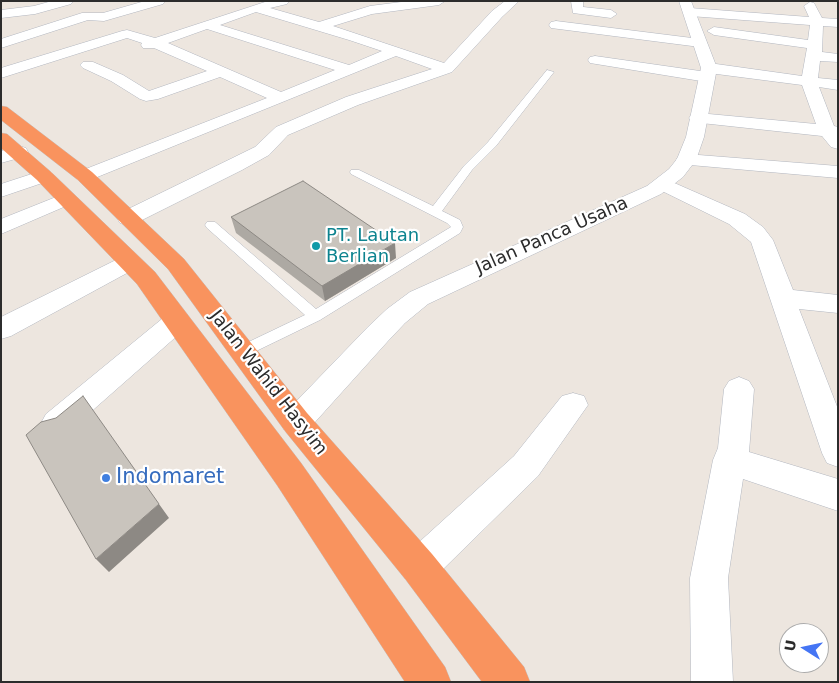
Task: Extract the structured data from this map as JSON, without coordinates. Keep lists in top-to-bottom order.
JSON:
{
  "streets": {
    "highway": ["Jalan Wahid Hasyim"],
    "street": ["Jalan Panca Usaha"]
  },
  "crossings": [
    ["Jalan Panca Usaha", "Jalan Wahid Hasyim"]
  ],
  "places": ["PT. Lautan Berlian", "Indomaret"],
  "north": "left"
}
